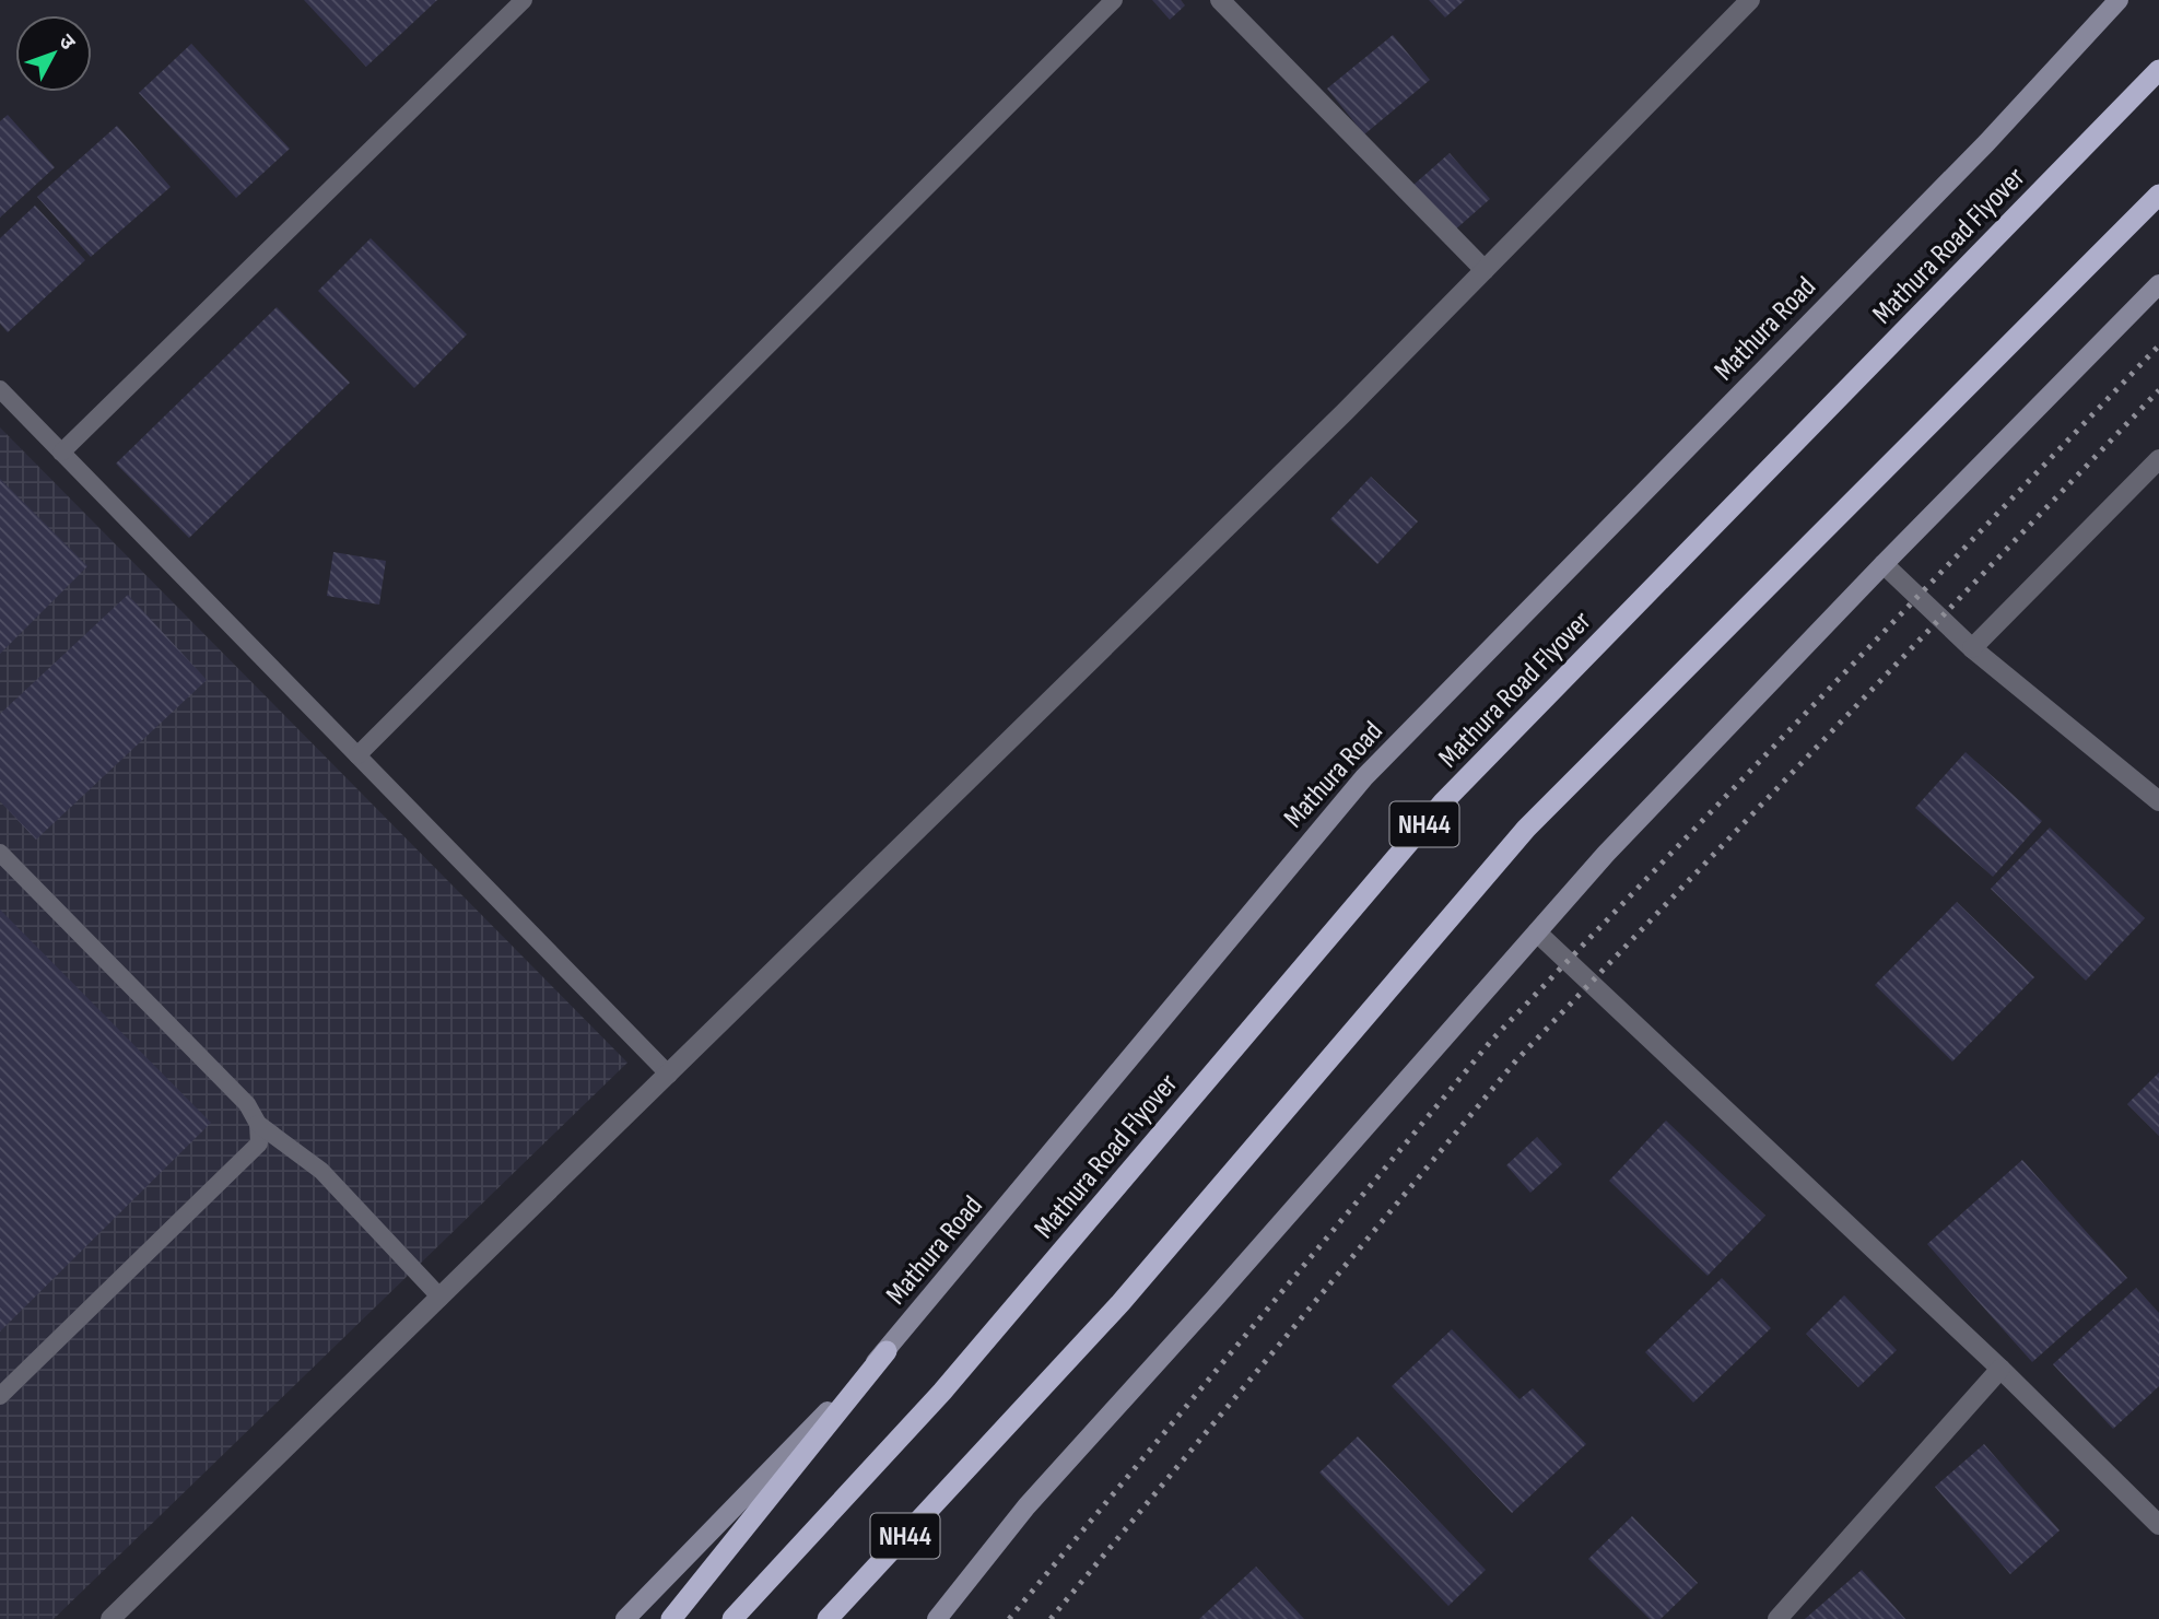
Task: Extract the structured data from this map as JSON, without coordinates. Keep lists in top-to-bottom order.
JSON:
{
  "streets": {
    "highway": ["Mathura Road Flyover", "NH44"],
    "main road": ["Mathura Road"]
  },
  "north": "top right"
}
